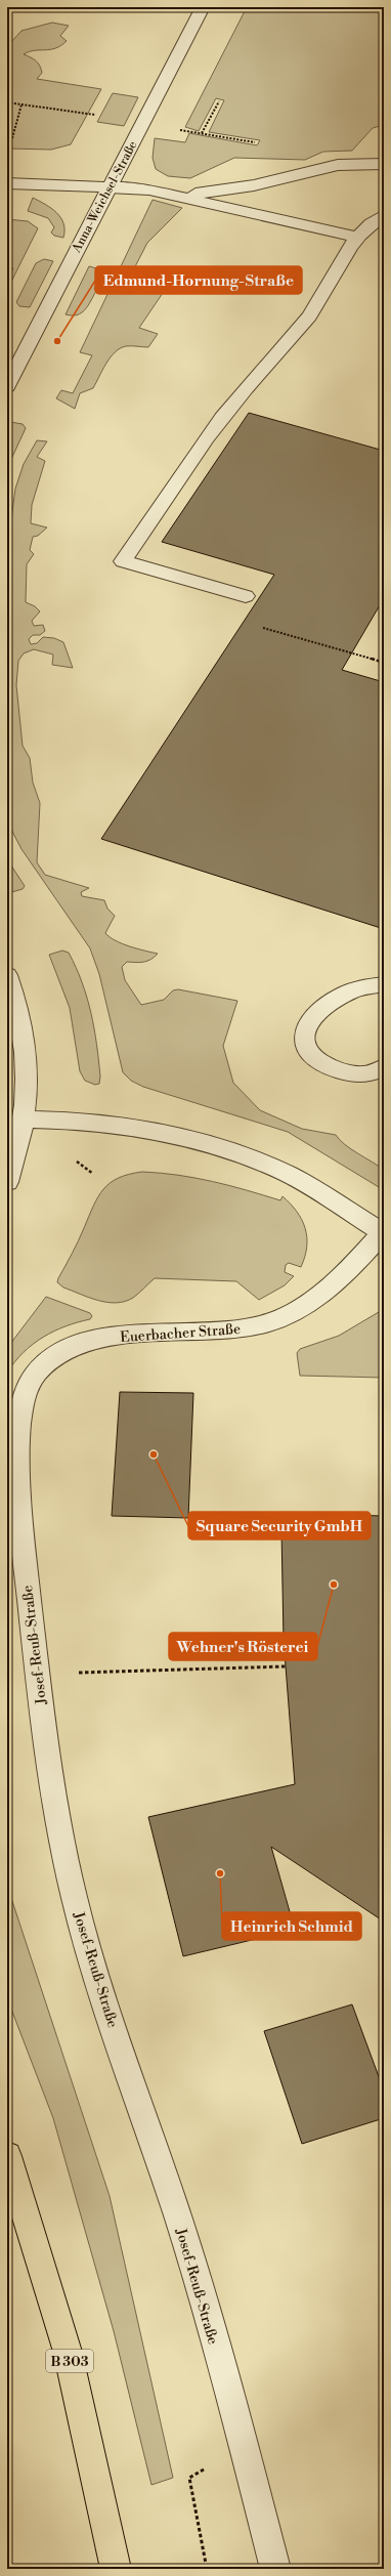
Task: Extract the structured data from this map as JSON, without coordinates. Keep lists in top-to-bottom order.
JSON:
{
  "streets": {
    "main road": ["B 303"],
    "street": ["Anna-Weichsel-Straße", "Euerbacher Straße", "Josef-Reuß-Straße"]
  },
  "crossings": [
    ["Euerbacher Straße", "Josef-Reuß-Straße"]
  ],
  "places": [
    "Edmund-Hornung-Straße",
    "Square Security GmbH",
    "Wehner's Rösterei",
    "Heinrich Schmid"
  ]
}
